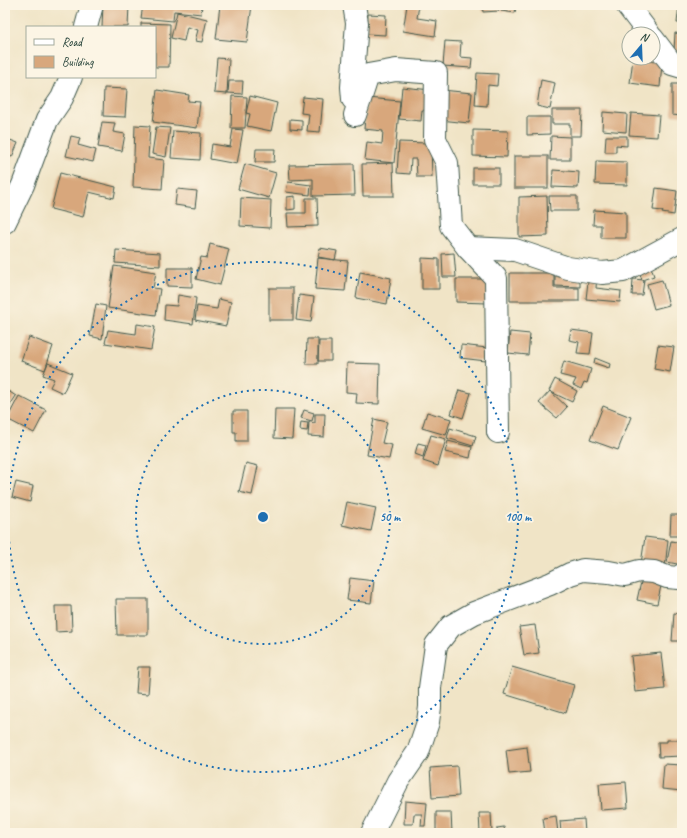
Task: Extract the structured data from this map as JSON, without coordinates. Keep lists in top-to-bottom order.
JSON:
{
  "legend": ["Road", "Building"],
  "north": "top",
  "rings": ["50 m", "100 m"]
}
